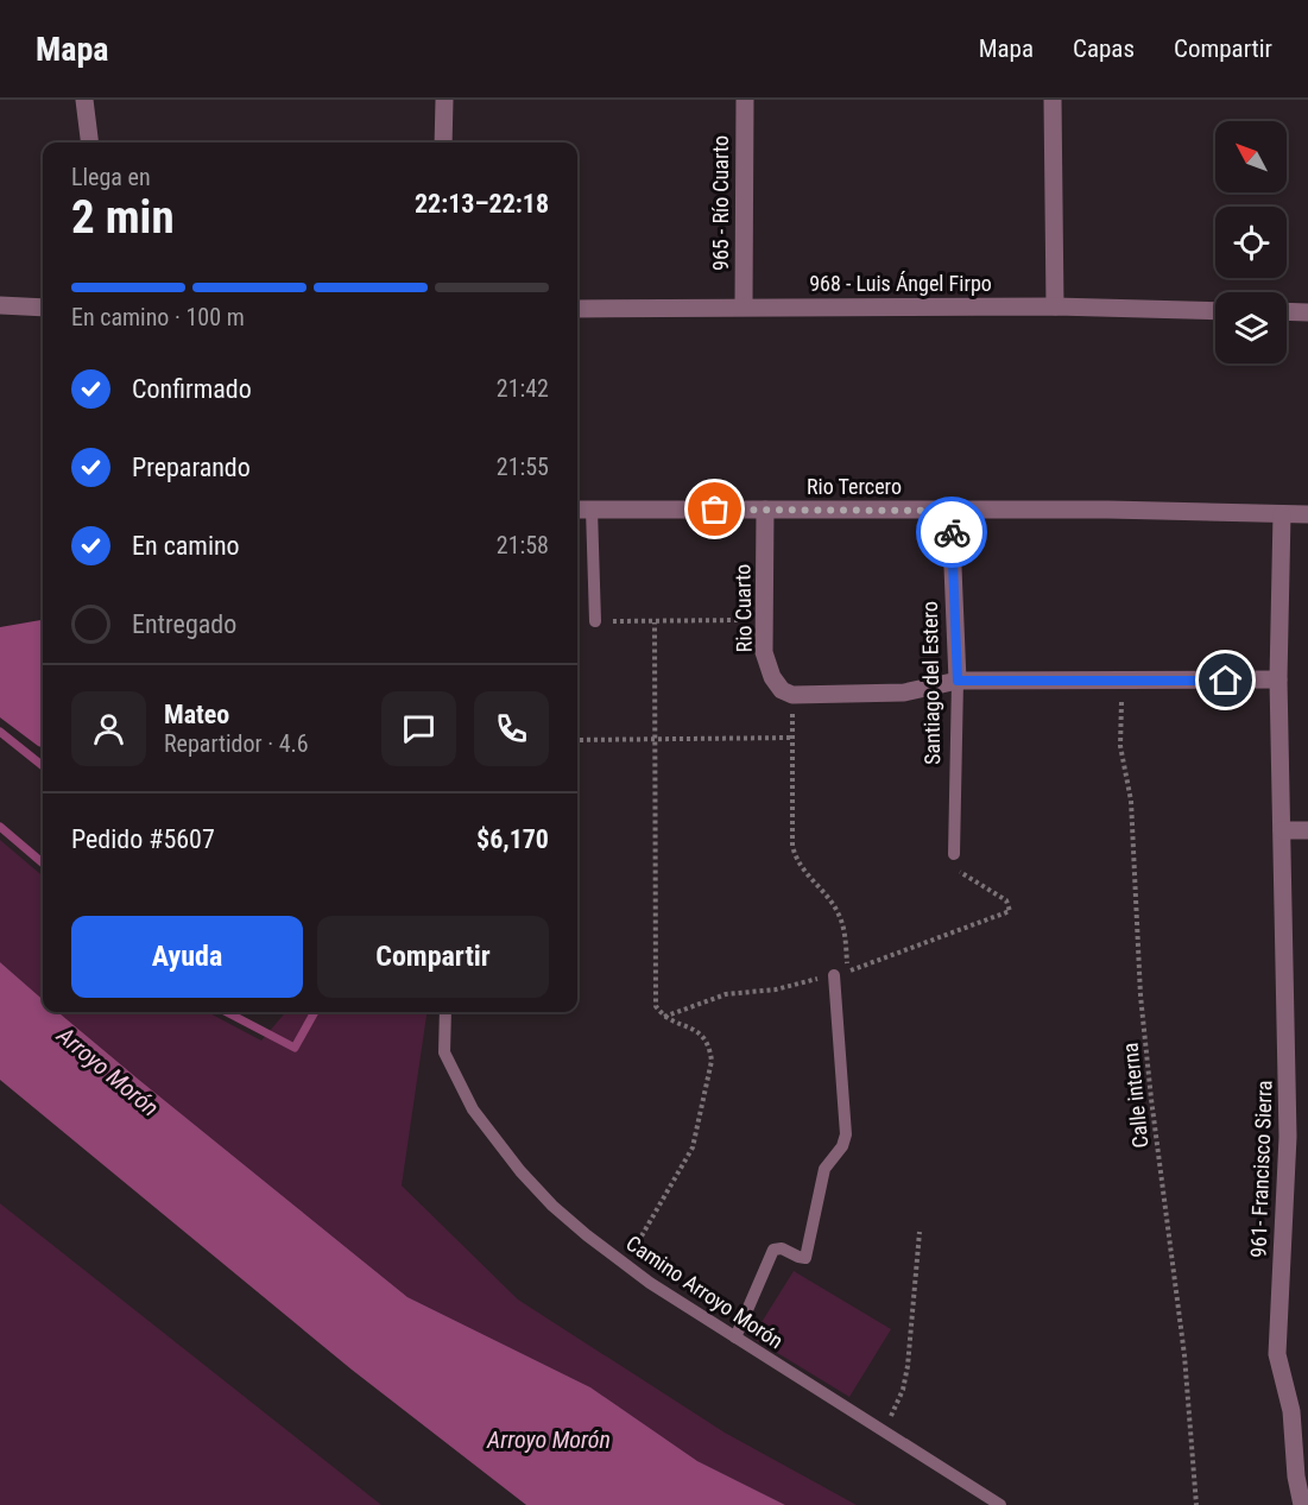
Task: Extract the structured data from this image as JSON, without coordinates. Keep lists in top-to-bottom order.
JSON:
{
  "streets": {
    "street": [
      "965 - Río Cuarto",
      "968 - Luis Ángel Firpo",
      "Rio Tercero",
      "Rio Cuarto",
      "Santiago del Estero",
      "961- Francisco Sierra"
    ],
    "lane": ["Camino Arroyo Morón"],
    "path": ["Calle interna"]
  },
  "crossings": [
    ["965 - Río Cuarto", "968 - Luis Ángel Firpo"],
    ["Rio Tercero", "Rio Cuarto"],
    ["Rio Tercero", "Santiago del Estero"],
    ["Rio Tercero", "961- Francisco Sierra"]
  ],
  "water": ["Arroyo Morón"],
  "north": "top left",
  "page": {
    "header": "Mapa",
    "nav": ["Mapa", "Capas", "Compartir"],
    "heading": ["2 min", "Llega en", "22:13–22:18"],
    "panel": [
      "Mateo",
      "Repartidor · 4.6",
      "Pedido #5607",
      "$6,170"
    ],
    "bar": "En camino · 100 m",
    "list": [
      ["Confirmado", "21:42"],
      ["Preparando", "21:55"],
      ["En camino", "21:58"],
      "Entregado"
    ],
    "buttons": ["Ayuda", "Compartir"]
  }
}
